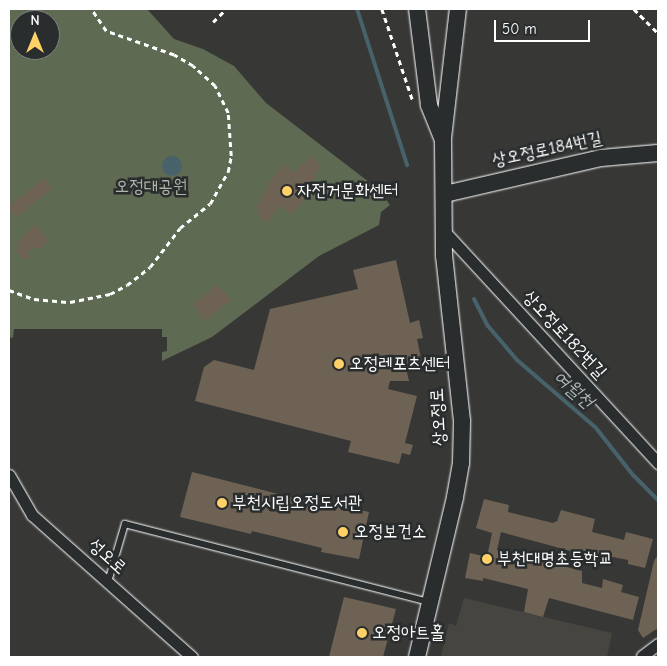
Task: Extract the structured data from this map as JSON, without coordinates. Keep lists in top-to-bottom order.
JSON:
{
  "streets": {
    "street": [
      "상오정로184번길",
      "상오정로182번길",
      "상오정로",
      "성오로"
    ]
  },
  "crossings": [
    ["상오정로184번길", "상오정로"],
    ["상오정로182번길", "상오정로"]
  ],
  "water": ["여월천"],
  "parks": ["오정대공원"],
  "places": [
    "자전거문화센터",
    "오정레포츠센터",
    "부천시립오정도서관",
    "오정보건소",
    "부천대명초등학교",
    "오정아트홀"
  ],
  "scale_bar": "50 m",
  "north": "top"
}
